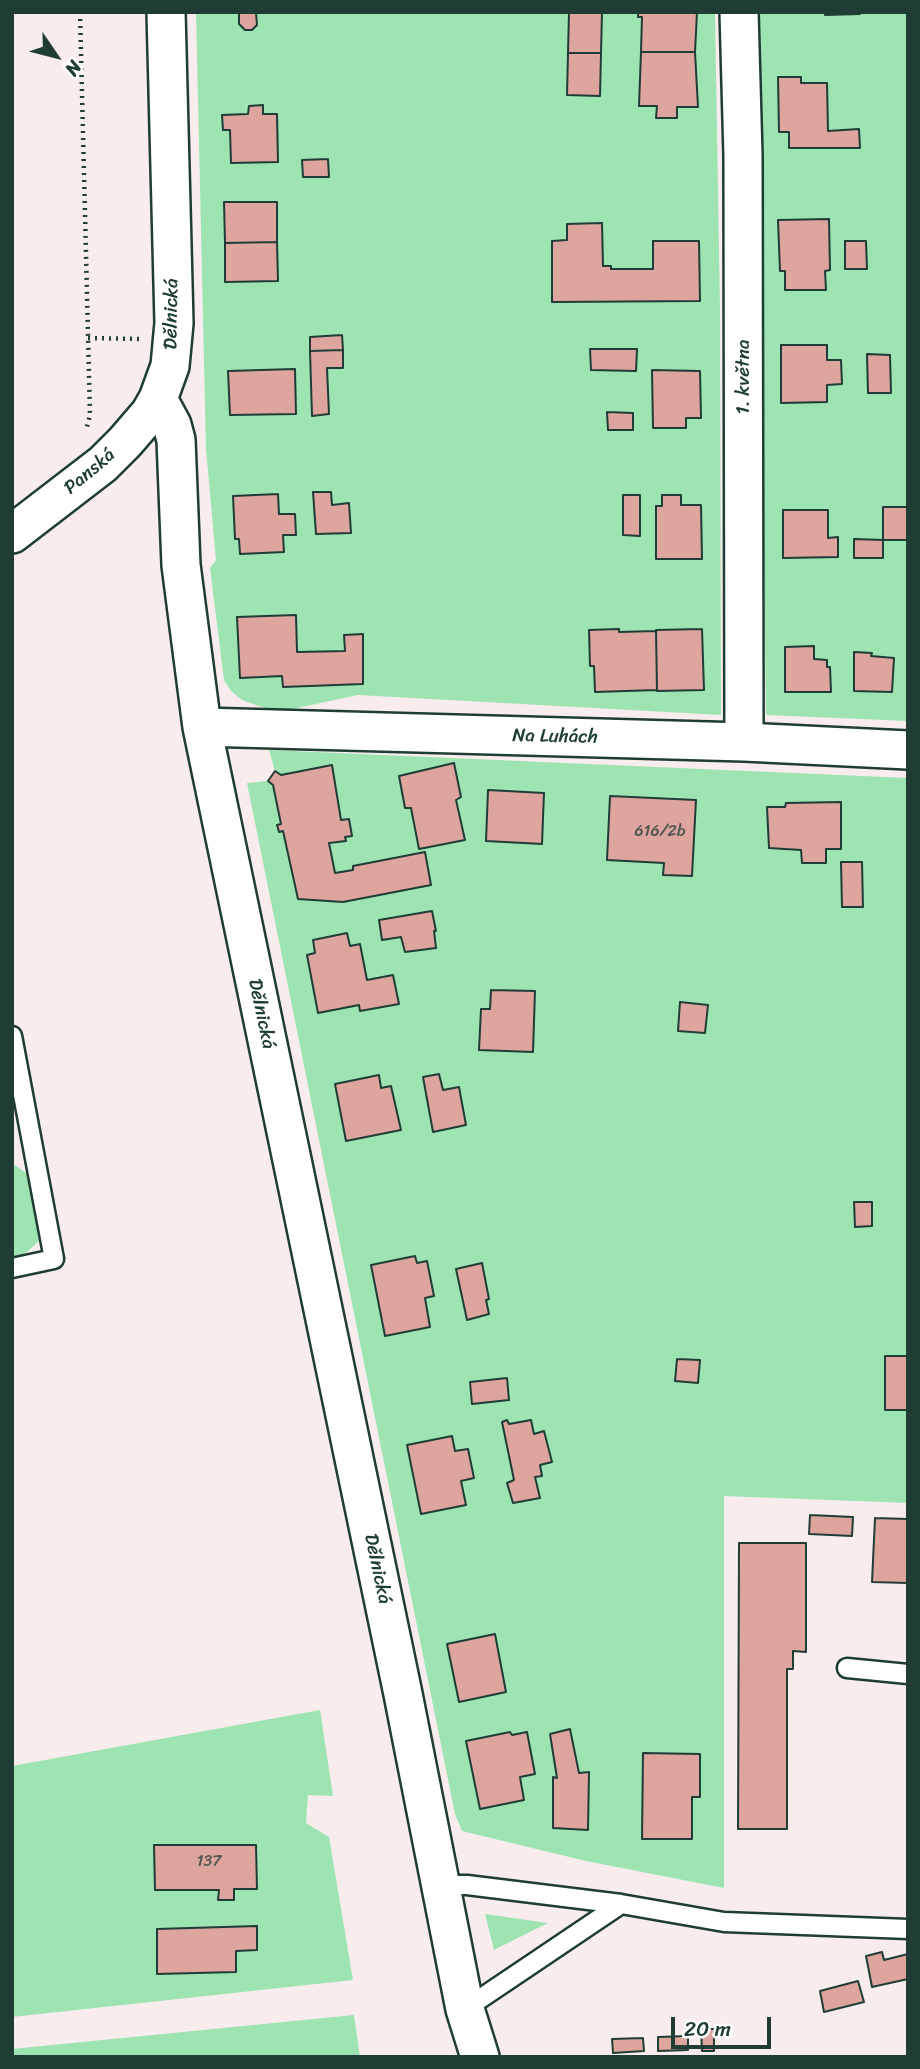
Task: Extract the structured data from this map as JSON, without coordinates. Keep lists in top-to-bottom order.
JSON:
{
  "streets": {
    "street": [
      "Dělnická",
      "1. května",
      "Panská",
      "Na Luhách"
    ]
  },
  "crossings": [
    ["Dělnická", "Panská"],
    ["Dělnická", "Na Luhách"],
    ["1. května", "Na Luhách"]
  ],
  "house_numbers": ["616/2b", "137"],
  "scale_bar": "20 m",
  "north": "bottom right"
}
